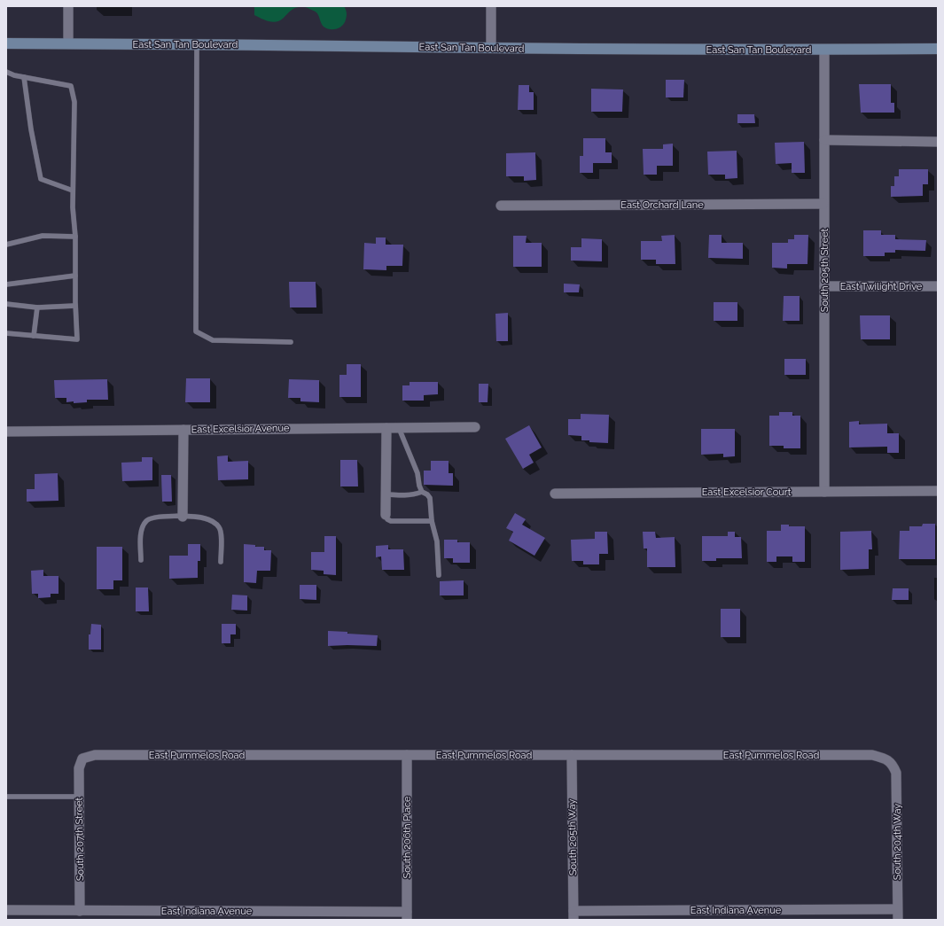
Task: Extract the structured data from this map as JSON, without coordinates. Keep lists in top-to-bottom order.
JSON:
{
  "streets": {
    "street": [
      "East San Tan Boulevard",
      "East Orchard Lane",
      "South 205th Street",
      "East Twilight Drive",
      "East Excelsior Avenue",
      "East Excelsior Court",
      "East Pummelos Road",
      "South 206th Place",
      "South 205th Way",
      "South 207th Street",
      "South 204th Way",
      "East Indiana Avenue"
    ]
  },
  "crossings": [
    ["East San Tan Boulevard", "South 205th Street"],
    ["East Orchard Lane", "South 205th Street"],
    ["South 205th Street", "East Twilight Drive"],
    ["South 205th Street", "East Excelsior Court"],
    ["East Pummelos Road", "South 206th Place"],
    ["East Pummelos Road", "South 205th Way"],
    ["East Pummelos Road", "South 207th Street"],
    ["East Pummelos Road", "South 204th Way"],
    ["South 206th Place", "East Indiana Avenue"],
    ["South 205th Way", "East Indiana Avenue"],
    ["South 207th Street", "East Indiana Avenue"],
    ["South 204th Way", "East Indiana Avenue"]
  ]
}
